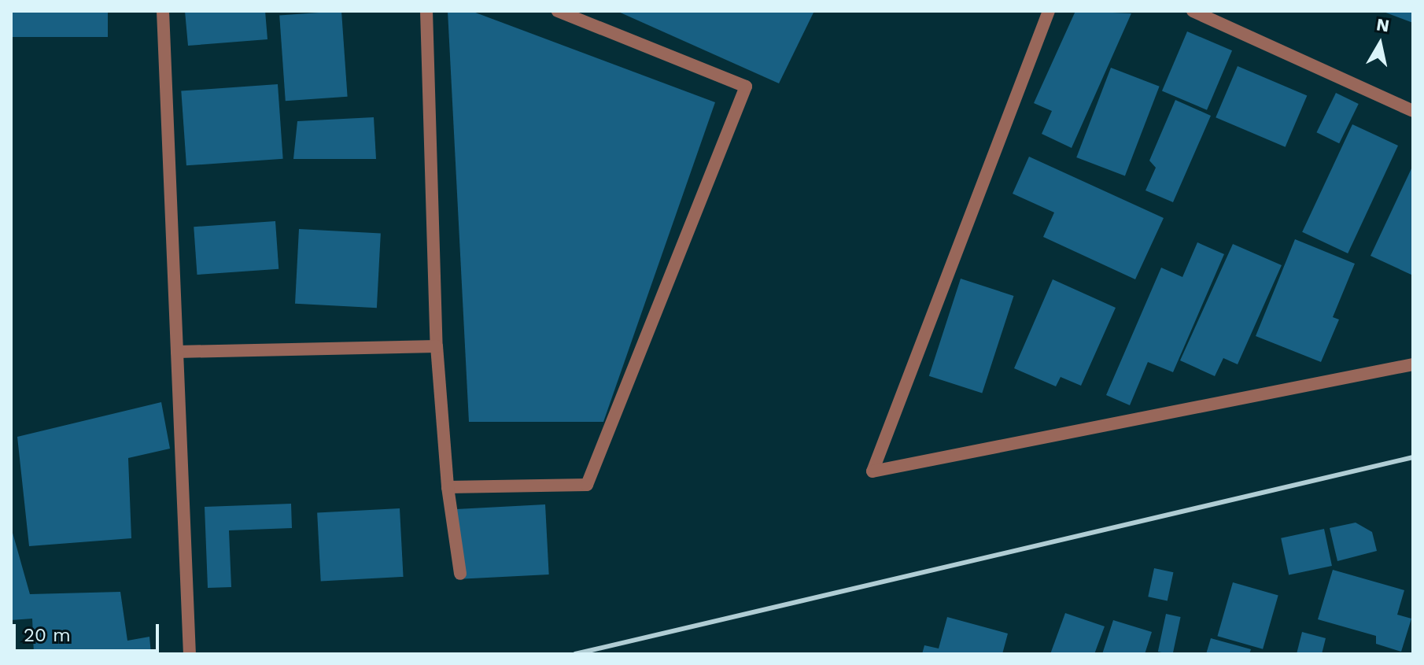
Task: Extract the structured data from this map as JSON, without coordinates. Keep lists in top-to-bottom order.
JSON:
{
  "scale_bar": "20 m",
  "north": "top"
}
